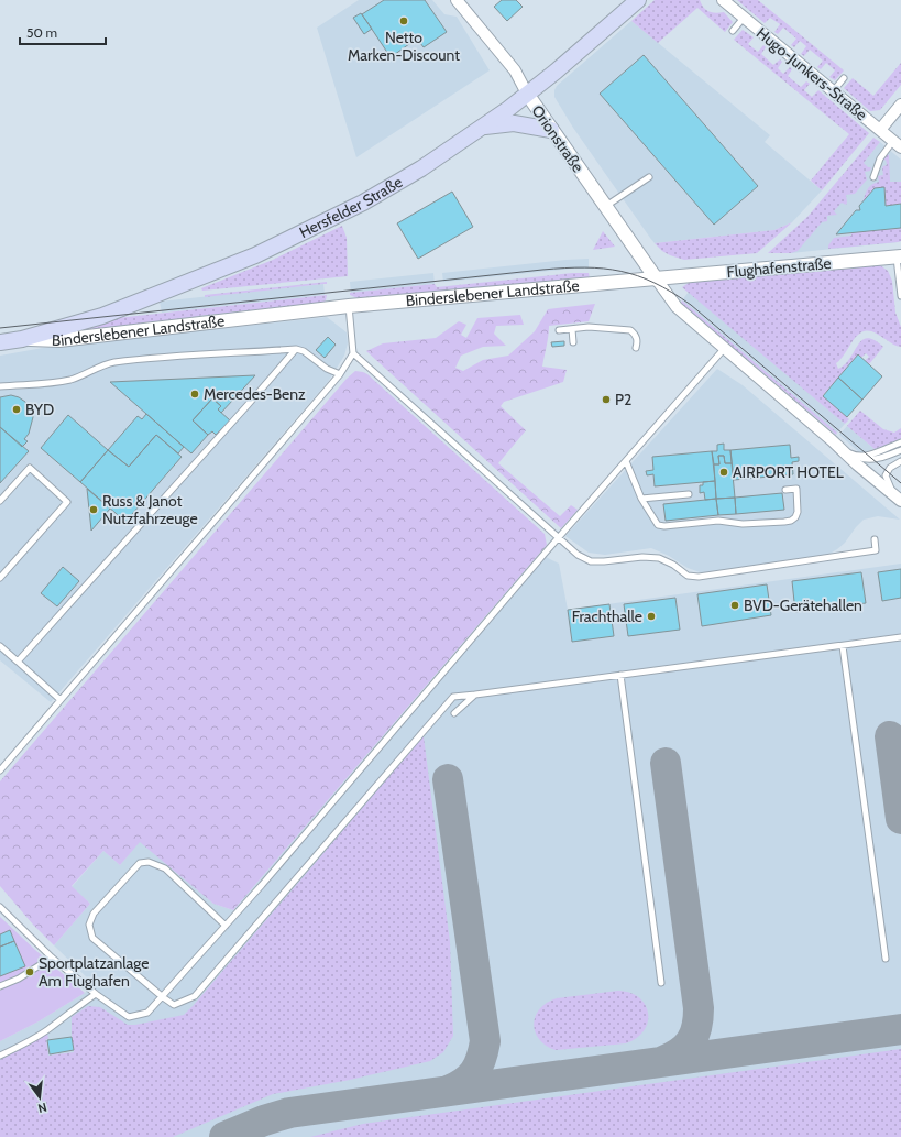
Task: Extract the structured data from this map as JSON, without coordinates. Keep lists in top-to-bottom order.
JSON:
{
  "streets": {
    "main road": ["Hersfelder Straße", "Binderslebener Landstraße"],
    "street": ["Hugo-Junkers-Straße", "Orionstraße", "Flughafenstraße"]
  },
  "crossings": [
    ["Orionstraße", "Hersfelder Straße"],
    ["Orionstraße", "Flughafenstraße"],
    ["Orionstraße", "Binderslebener Landstraße"],
    ["Hersfelder Straße", "Binderslebener Landstraße"],
    ["Flughafenstraße", "Binderslebener Landstraße"]
  ],
  "places": [
    "Netto Marken-Discount",
    "Mercedes-Benz",
    "P2",
    "BYD",
    "AIRPORT HOTEL",
    "Russ & Janot Nutzfahrzeuge",
    "BVD-Gerätehallen",
    "Frachthalle",
    "Sportplatzanlage Am Flughafen"
  ],
  "scale_bar": "50 m",
  "north": "bottom"
}
